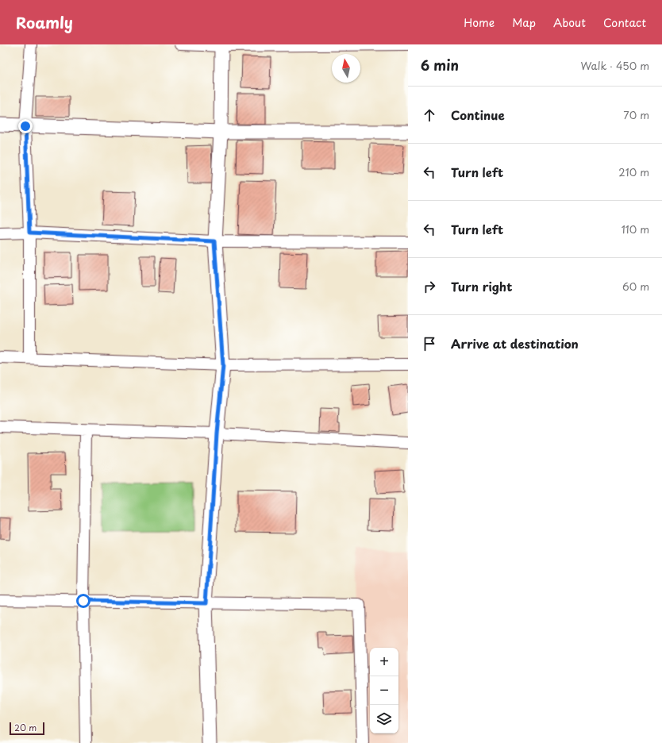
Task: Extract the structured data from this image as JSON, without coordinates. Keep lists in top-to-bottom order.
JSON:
{
  "scale_bar": "20 m",
  "north": "top",
  "page": {
    "header": "Roamly",
    "nav": [
      "Home",
      "Map",
      "About",
      "Contact"
    ],
    "heading": ["6 min", "Walk · 450 m"],
    "list": [
      ["Continue", "70 m"],
      ["Turn left", "210 m"],
      ["Turn left", "110 m"],
      ["Turn right", "60 m"],
      "Arrive at destination"
    ],
    "map_buttons": ["+", "−"],
    "scale": "20 m"
  }
}
